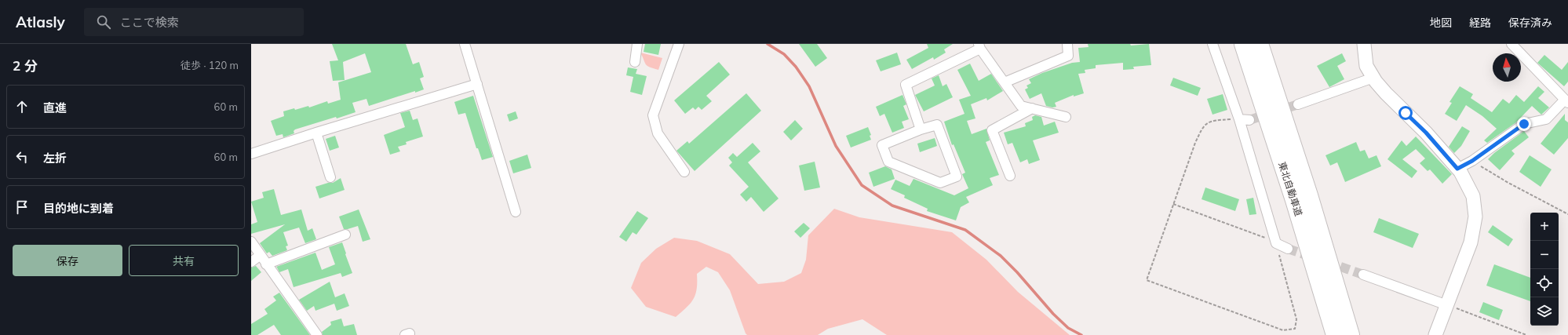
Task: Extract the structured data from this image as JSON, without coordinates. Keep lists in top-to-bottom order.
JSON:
{
  "streets": {
    "highway": ["東北自動車道"]
  },
  "north": "top",
  "page": {
    "header": "Atlasly",
    "search": "ここで検索",
    "nav": ["地図", "経路", "保存済み"],
    "heading": ["2 分", "徒歩 · 120 m"],
    "list": [
      ["直進", "60 m"],
      ["左折", "60 m"],
      "目的地に到着"
    ],
    "map_buttons": ["+", "−"],
    "buttons": ["保存", "共有"]
  }
}
